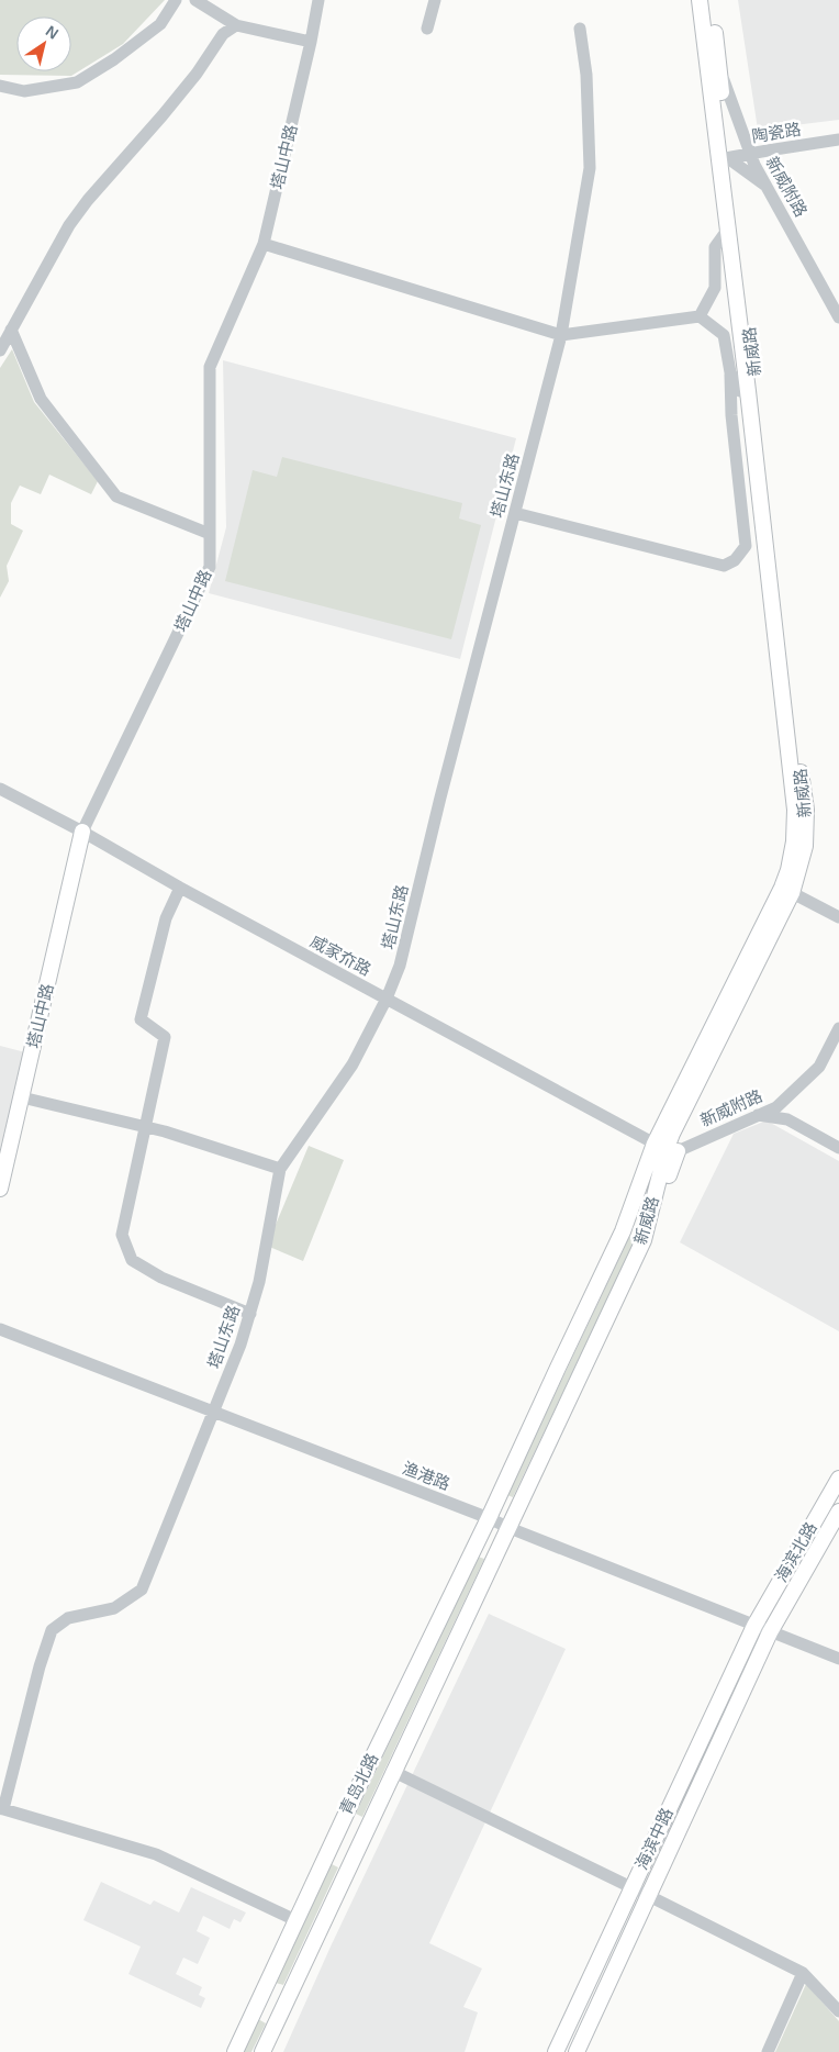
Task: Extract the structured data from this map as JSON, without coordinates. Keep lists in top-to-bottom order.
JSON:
{
  "streets": {
    "main road": [
      "塔山中路",
      "新威路",
      "海滨北路",
      "青岛北路",
      "海滨中路"
    ],
    "street": [
      "陶瓷路",
      "新威附路",
      "塔山东路",
      "威家夼路",
      "渔港路"
    ]
  },
  "crossings": [
    ["陶瓷路", "新威附路"],
    ["陶瓷路", "新威路"],
    ["塔山中路", "威家夼路"],
    ["新威附路", "新威路"],
    ["新威附路", "威家夼路"],
    ["新威路", "威家夼路"],
    ["新威路", "渔港路"],
    ["新威路", "青岛北路"],
    ["塔山东路", "威家夼路"],
    ["塔山东路", "渔港路"],
    ["渔港路", "海滨北路"],
    ["渔港路", "青岛北路"],
    ["渔港路", "海滨中路"],
    ["海滨北路", "海滨中路"]
  ],
  "north": "top right"
}
